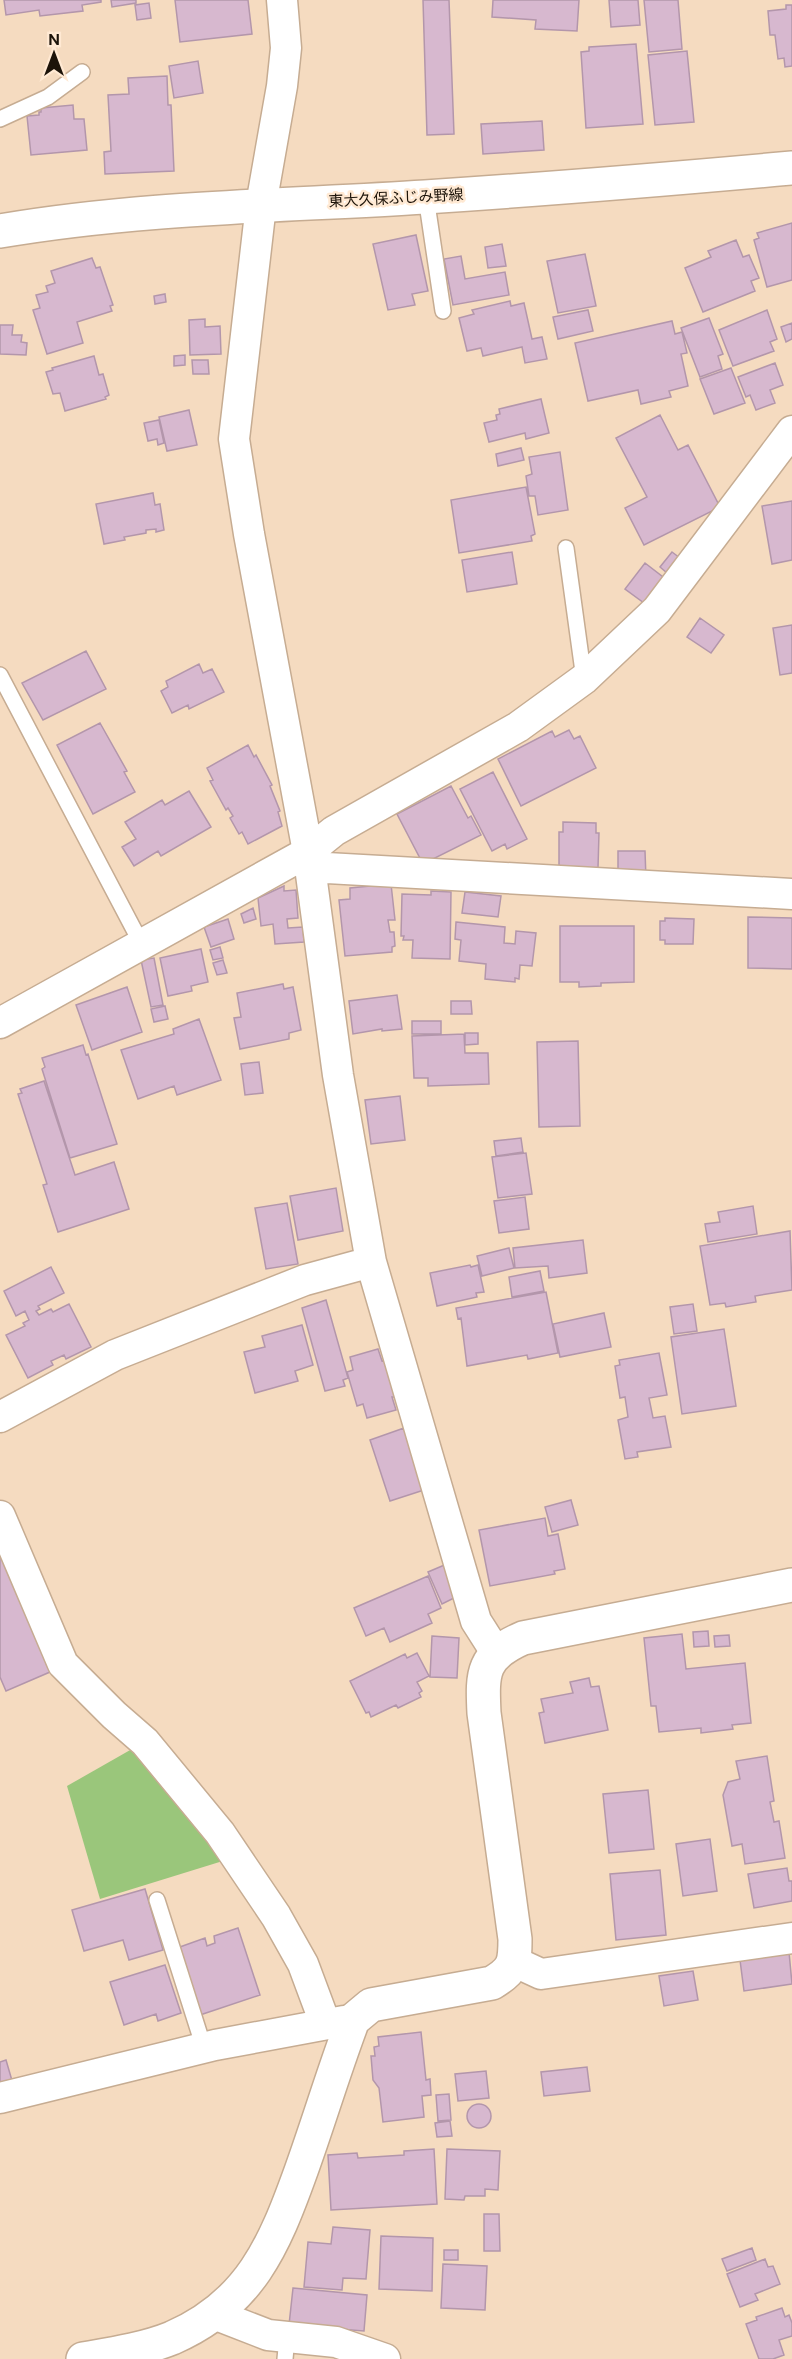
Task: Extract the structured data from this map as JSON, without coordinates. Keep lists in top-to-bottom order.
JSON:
{
  "streets": {
    "street": ["東大久保ふじみ野線"]
  },
  "north": "top"
}
